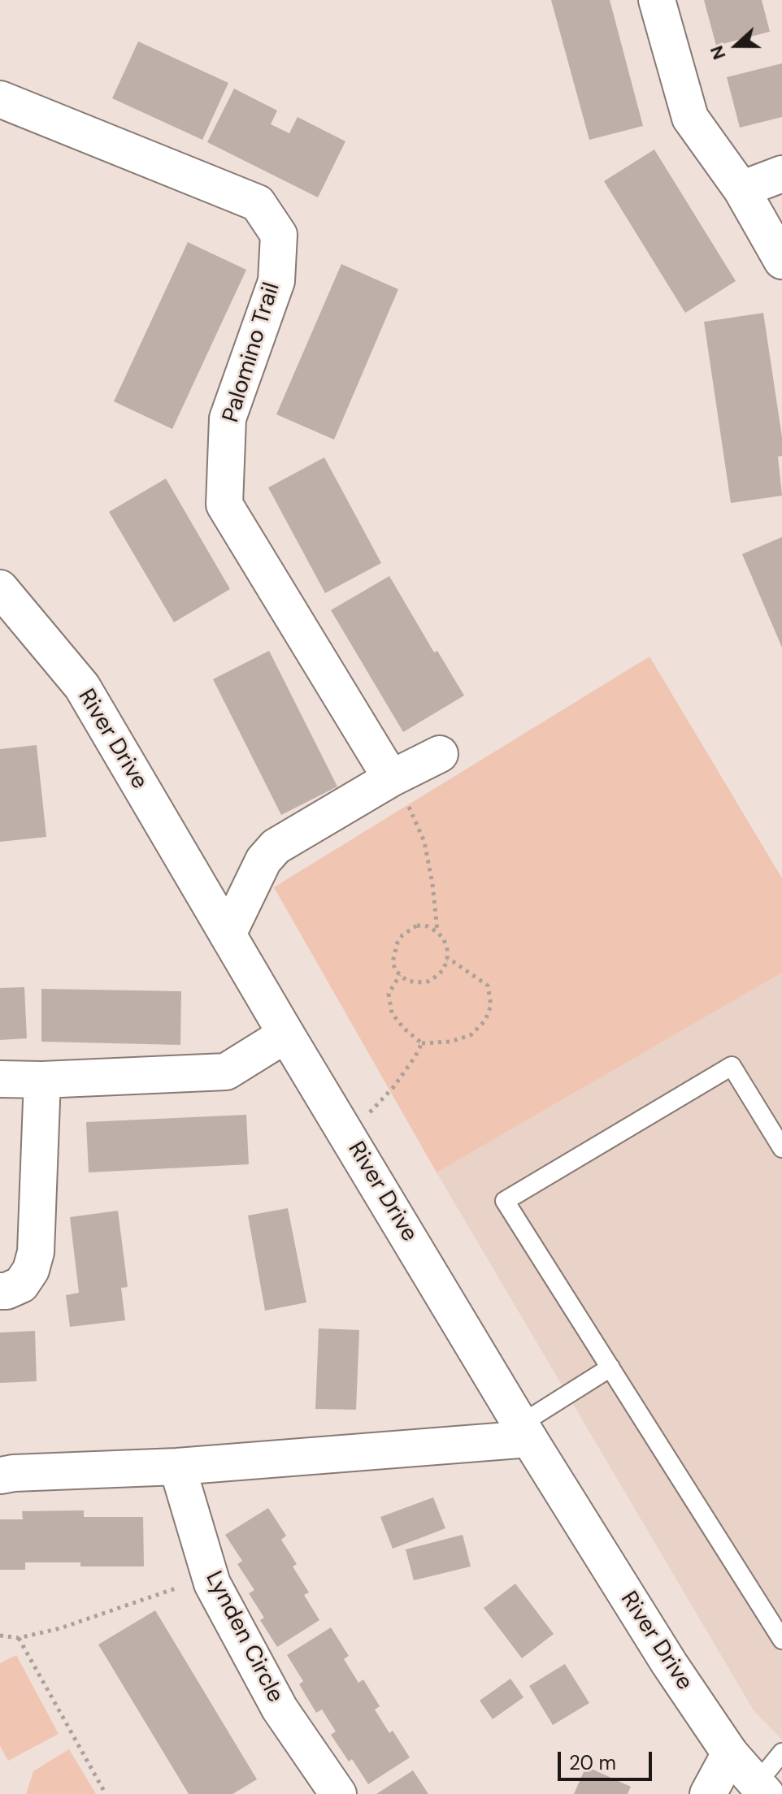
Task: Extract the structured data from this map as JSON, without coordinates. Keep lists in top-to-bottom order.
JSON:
{
  "streets": {
    "street": ["Palomino Trail", "River Drive", "Lynden Circle"]
  },
  "scale_bar": "20 m",
  "north": "left"
}
